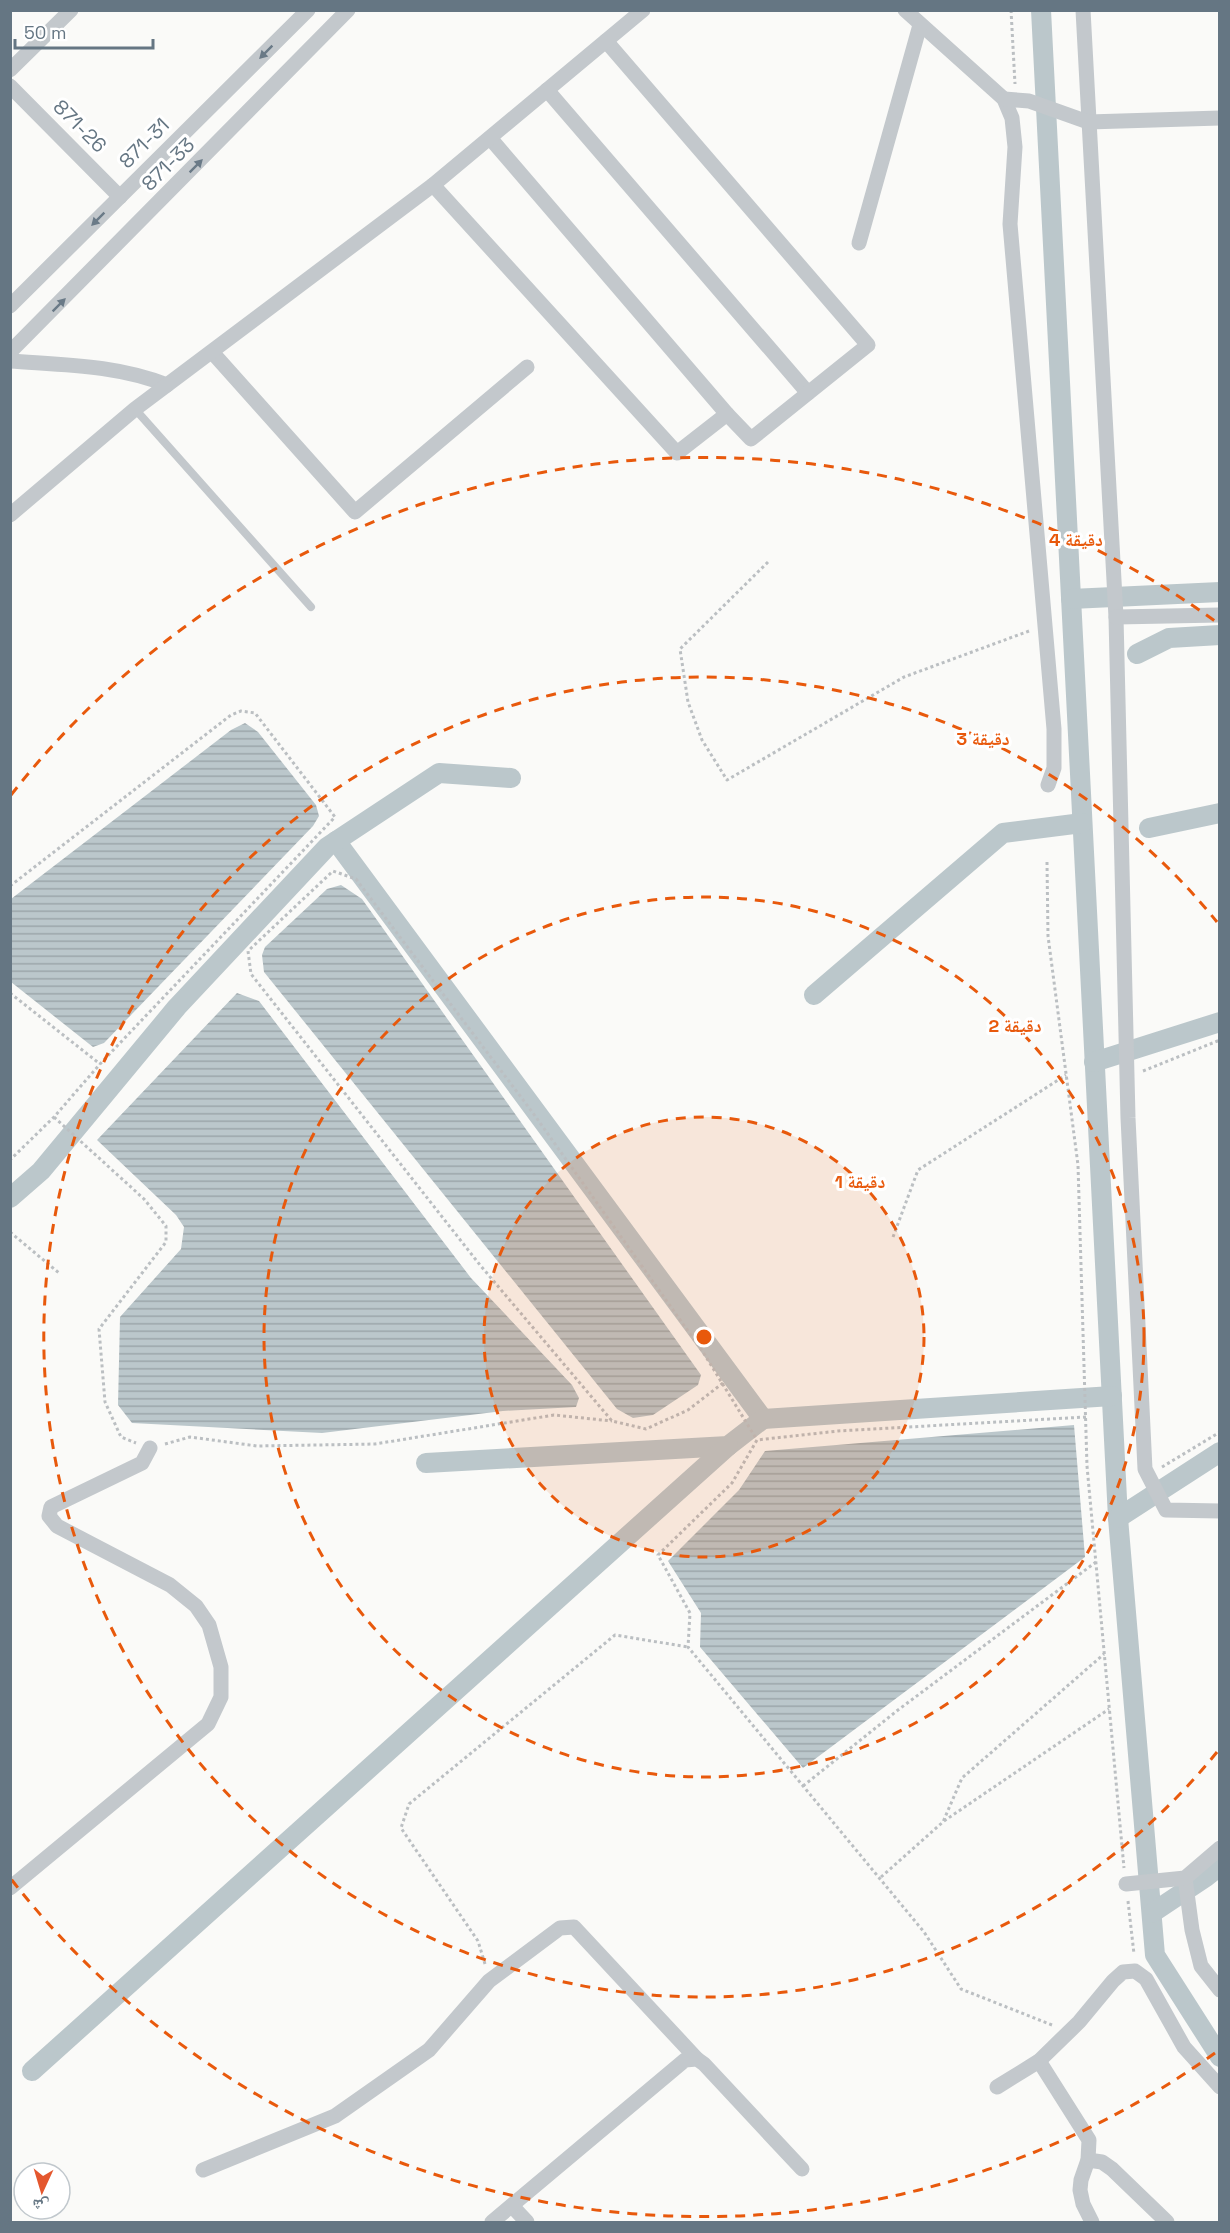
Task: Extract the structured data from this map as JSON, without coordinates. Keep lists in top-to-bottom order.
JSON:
{
  "streets": {
    "street": ["871-26", "871-31", "871-33"]
  },
  "crossings": [
    ["871-26", "871-31"]
  ],
  "one_way": ["871-31", "871-33"],
  "scale_bar": "50 m",
  "north": "bottom",
  "rings": [
    "4 دقيقة",
    "3 دقيقة",
    "2 دقيقة",
    "1 دقيقة"
  ]
}
